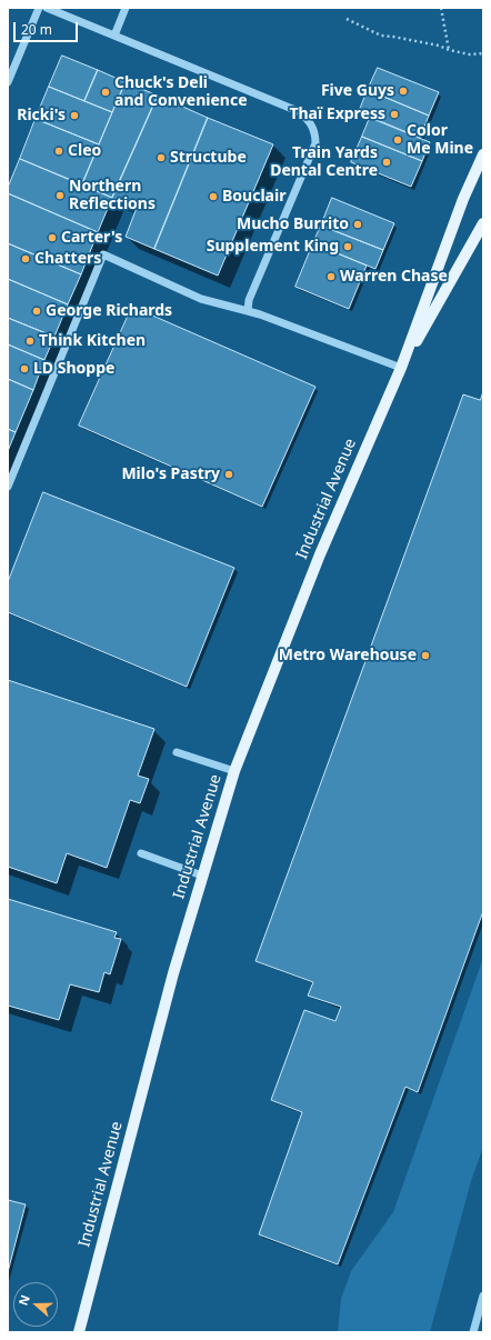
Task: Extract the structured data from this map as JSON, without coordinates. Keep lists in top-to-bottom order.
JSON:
{
  "streets": {
    "main road": ["Industrial Avenue"]
  },
  "places": [
    "Five Guys",
    "Chuck's Deli and Convenience",
    "Thaï Express",
    "Ricki's",
    "Color Me Mine",
    "Cleo",
    "Structube",
    "Train Yards Dental Centre",
    "Northern Reflections",
    "Bouclair",
    "Mucho Burrito",
    "Carter's",
    "Supplement King",
    "Chatters",
    "Warren Chase",
    "George Richards",
    "Think Kitchen",
    "LD Shoppe",
    "Milo's Pastry",
    "Metro Warehouse"
  ],
  "scale_bar": "20 m",
  "north": "left"
}
